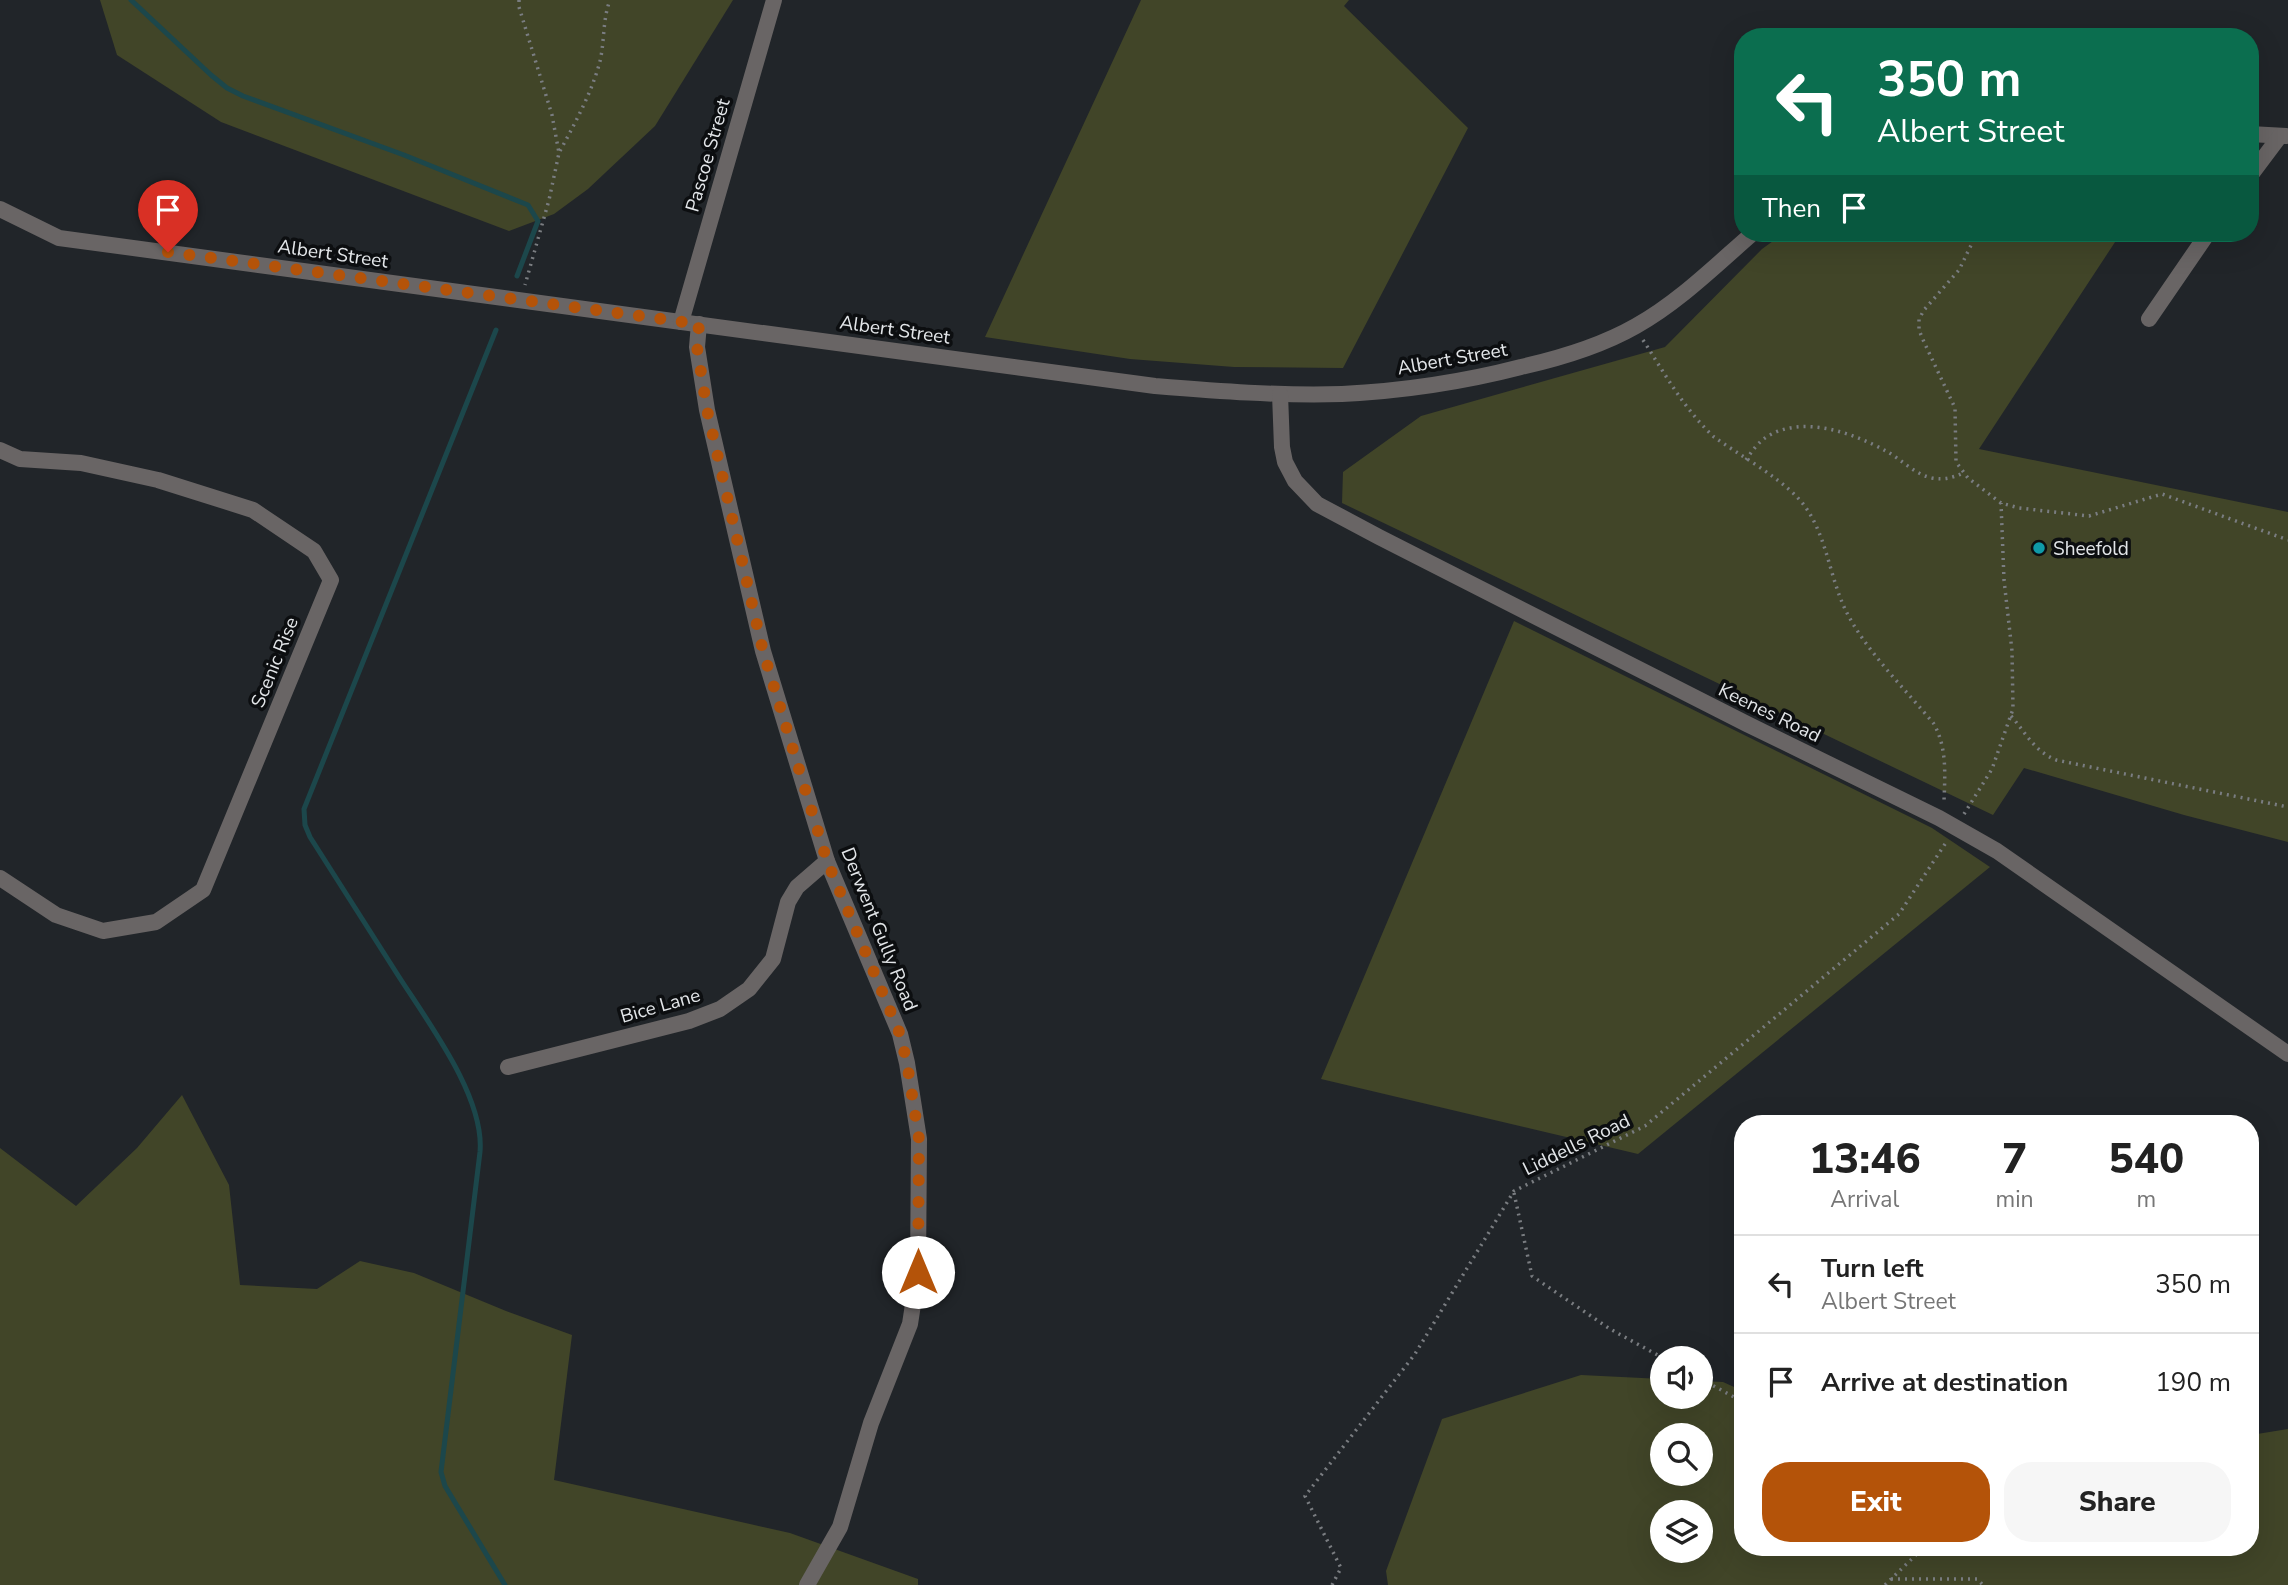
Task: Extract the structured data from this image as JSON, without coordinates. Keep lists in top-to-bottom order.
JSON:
{
  "streets": {
    "street": [
      "Pascoe Street",
      "Albert Street",
      "Scenic Rise",
      "Keenes Road",
      "Derwent Gully Road",
      "Bice Lane"
    ],
    "path": ["Liddells Road"]
  },
  "crossings": [
    ["Pascoe Street", "Albert Street"],
    ["Albert Street", "Keenes Road"],
    ["Albert Street", "Derwent Gully Road"],
    ["Keenes Road", "Liddells Road"],
    ["Derwent Gully Road", "Bice Lane"]
  ],
  "places": ["Sheefold"],
  "page": {
    "turn": ["350 m", "Albert Street"],
    "then": "Then",
    "eta": [
      "13:46",
      "Arrival",
      "7",
      "min",
      "540",
      "m"
    ],
    "list": [
      {
        "name": "Turn left",
        "note": "Albert Street",
        "value": "350 m"
      },
      {
        "name": "Arrive at destination",
        "value": "190 m"
      }
    ],
    "buttons": ["Exit", "Share"]
  }
}
